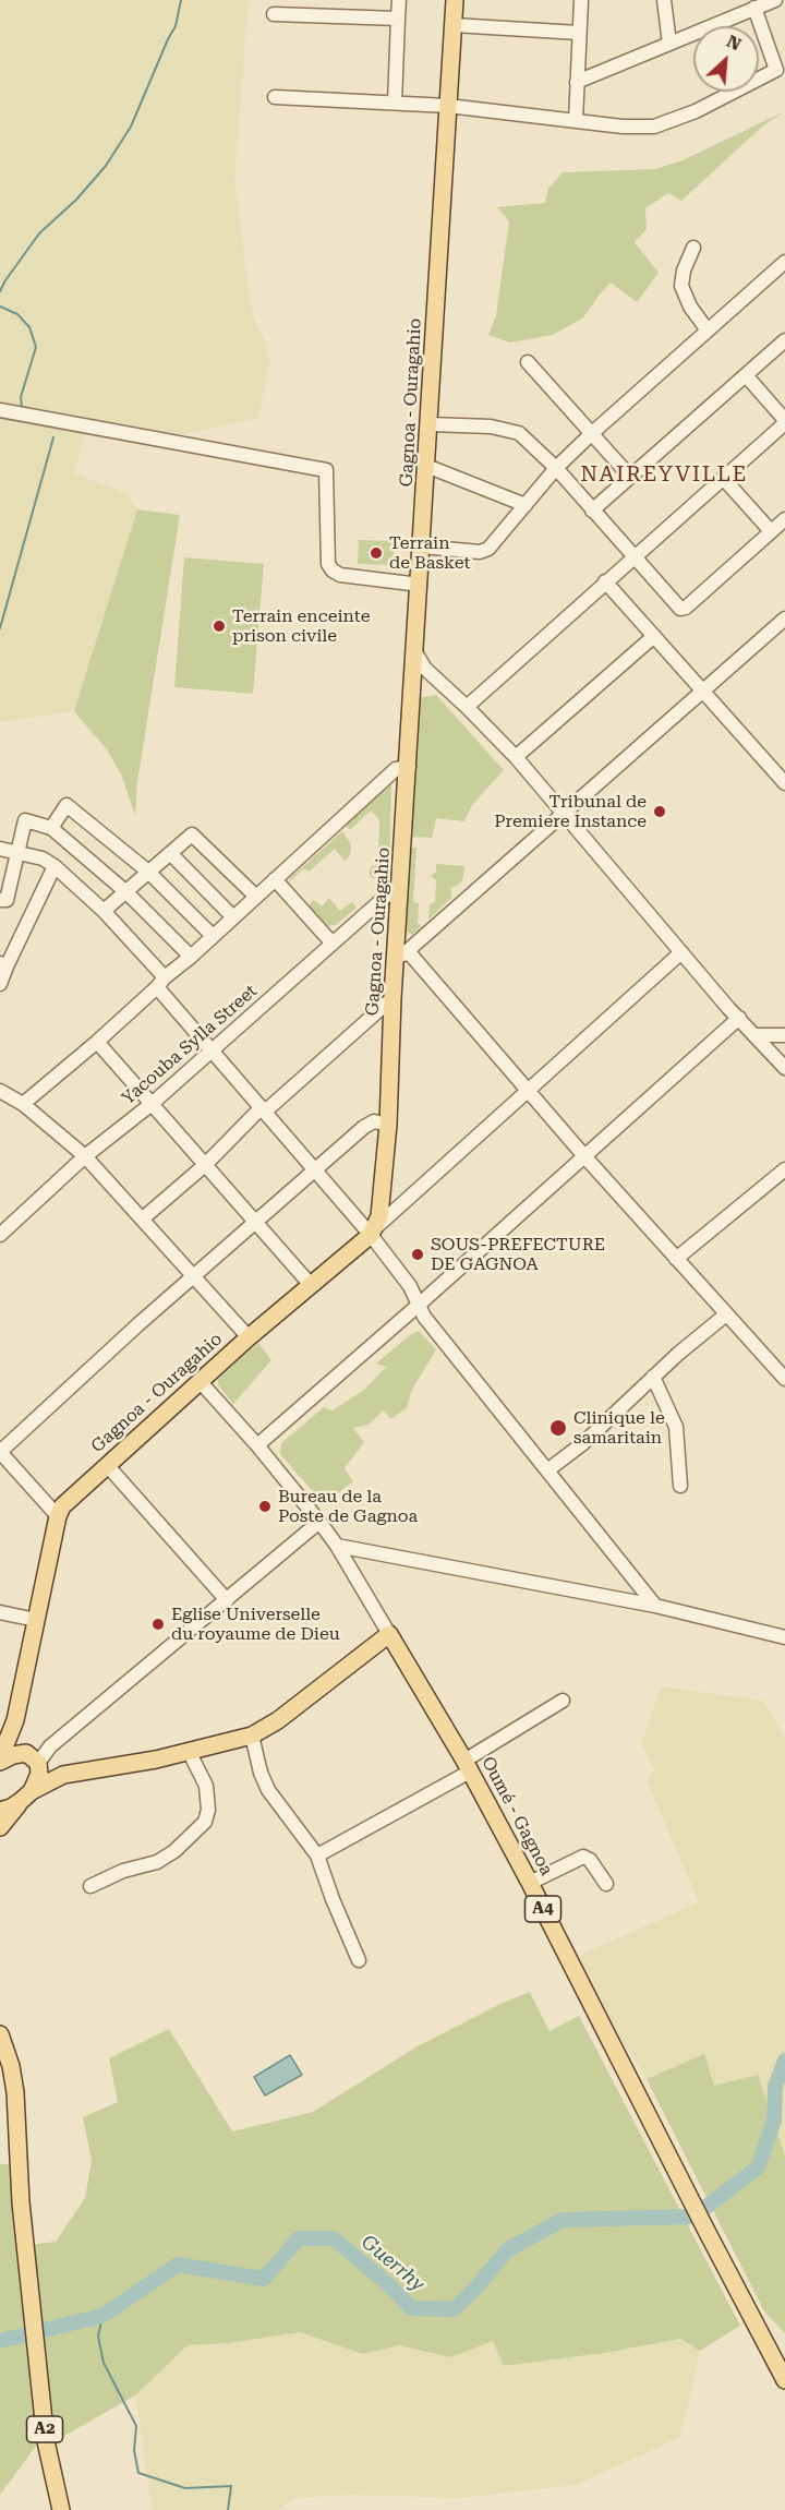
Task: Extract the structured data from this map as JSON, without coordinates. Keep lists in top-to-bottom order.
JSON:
{
  "streets": {
    "main road": [
      "Gagnoa - Ouragahio",
      "Oumé - Gagnoa",
      "A4",
      "A2"
    ],
    "street": ["Yacouba Sylla Street"]
  },
  "crossings": [
    ["Gagnoa - Ouragahio", "Yacouba Sylla Street"]
  ],
  "districts": ["NAIREYVILLE"],
  "water": ["Guerrhy"],
  "places": [
    "Terrain de Basket",
    "Terrain enceinte prison civile",
    "Tribunal de Premiere Instance",
    "SOUS-PREFECTURE DE GAGNOA",
    "Clinique le samaritain",
    "Bureau de la Poste de Gagnoa",
    "Eglise Universelle du royaume de Dieu"
  ],
  "north": "top right"
}
